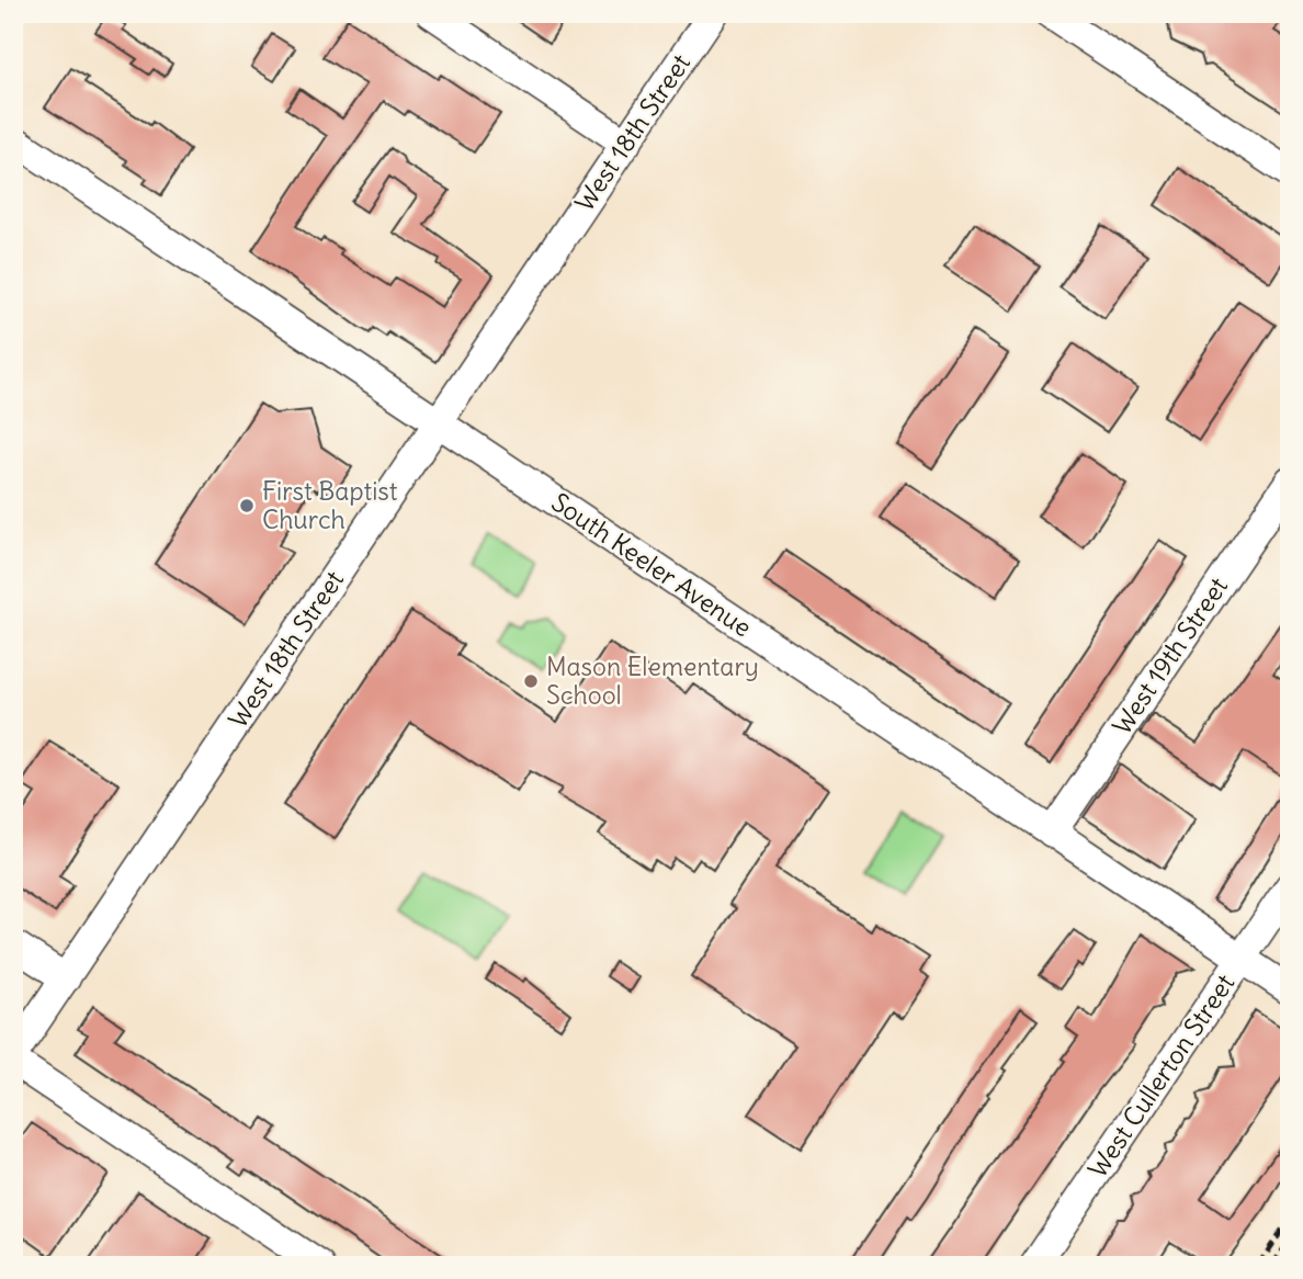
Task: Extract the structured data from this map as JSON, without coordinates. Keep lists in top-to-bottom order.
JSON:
{
  "streets": {
    "street": [
      "West 18th Street",
      "South Keeler Avenue",
      "West 19th Street",
      "West Cullerton Street"
    ]
  },
  "crossings": [
    ["West 18th Street", "South Keeler Avenue"],
    ["South Keeler Avenue", "West 19th Street"],
    ["South Keeler Avenue", "West Cullerton Street"]
  ],
  "places": ["First Baptist Church", "Mason Elementary School"]
}
